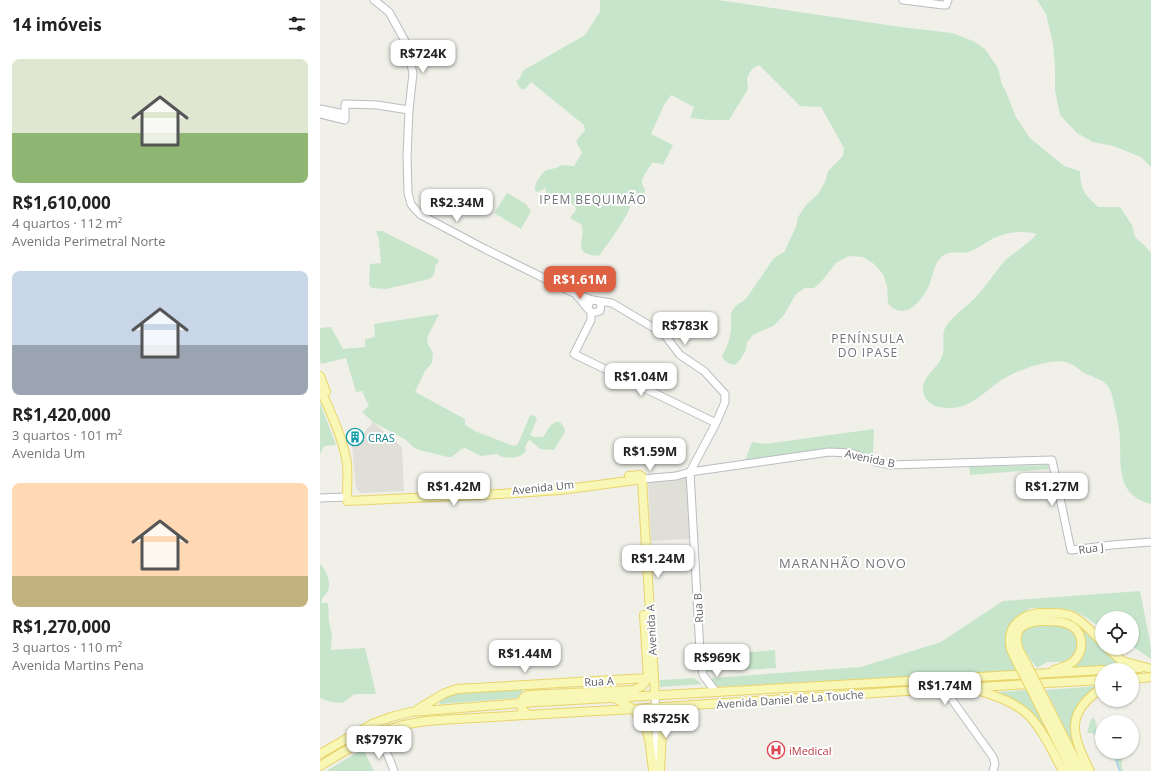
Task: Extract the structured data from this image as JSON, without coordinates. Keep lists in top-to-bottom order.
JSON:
{
  "streets": {
    "main road": [
      "Avenida Um",
      "Avenida A",
      "Rua A",
      "Avenida Daniel de La Touche"
    ],
    "street": ["Avenida B", "Rua J", "Rua B"]
  },
  "crossings": [
    ["Avenida B", "Avenida Um"],
    ["Avenida B", "Rua J"],
    ["Avenida B", "Rua B"],
    ["Avenida B", "Avenida A"],
    ["Avenida Um", "Avenida A"],
    ["Rua B", "Avenida Daniel de La Touche"],
    ["Avenida A", "Rua A"],
    ["Avenida A", "Avenida Daniel de La Touche"],
    ["Rua A", "Avenida Daniel de La Touche"]
  ],
  "districts": ["IPEM BEQUIMÃO", "PENÍNSULA DO IPASE", "MARANHÃO NOVO"],
  "places": {
    "building": ["CRAS"],
    "hospital": ["iMedical"]
  },
  "page": {
    "heading": "14 imóveis",
    "price": [
      "R$724K",
      "R$2.34M",
      "R$1.61M",
      "R$783K",
      "R$1.04M",
      "R$1.59M",
      "R$1.42M",
      "R$1.27M",
      "R$1.24M",
      "R$1.44M",
      "R$969K",
      "R$1.74M",
      "R$725K",
      "R$797K"
    ],
    "list": [
      {
        "name": "R$1,610,000",
        "note": "4 quartos · 112 m² · Avenida Perimetral Norte"
      },
      {
        "name": "R$1,420,000",
        "note": "3 quartos · 101 m² · Avenida Um"
      },
      {
        "name": "R$1,270,000",
        "note": "3 quartos · 110 m² · Avenida Martins Pena"
      }
    ],
    "map_buttons": ["+", "−"]
  }
}
